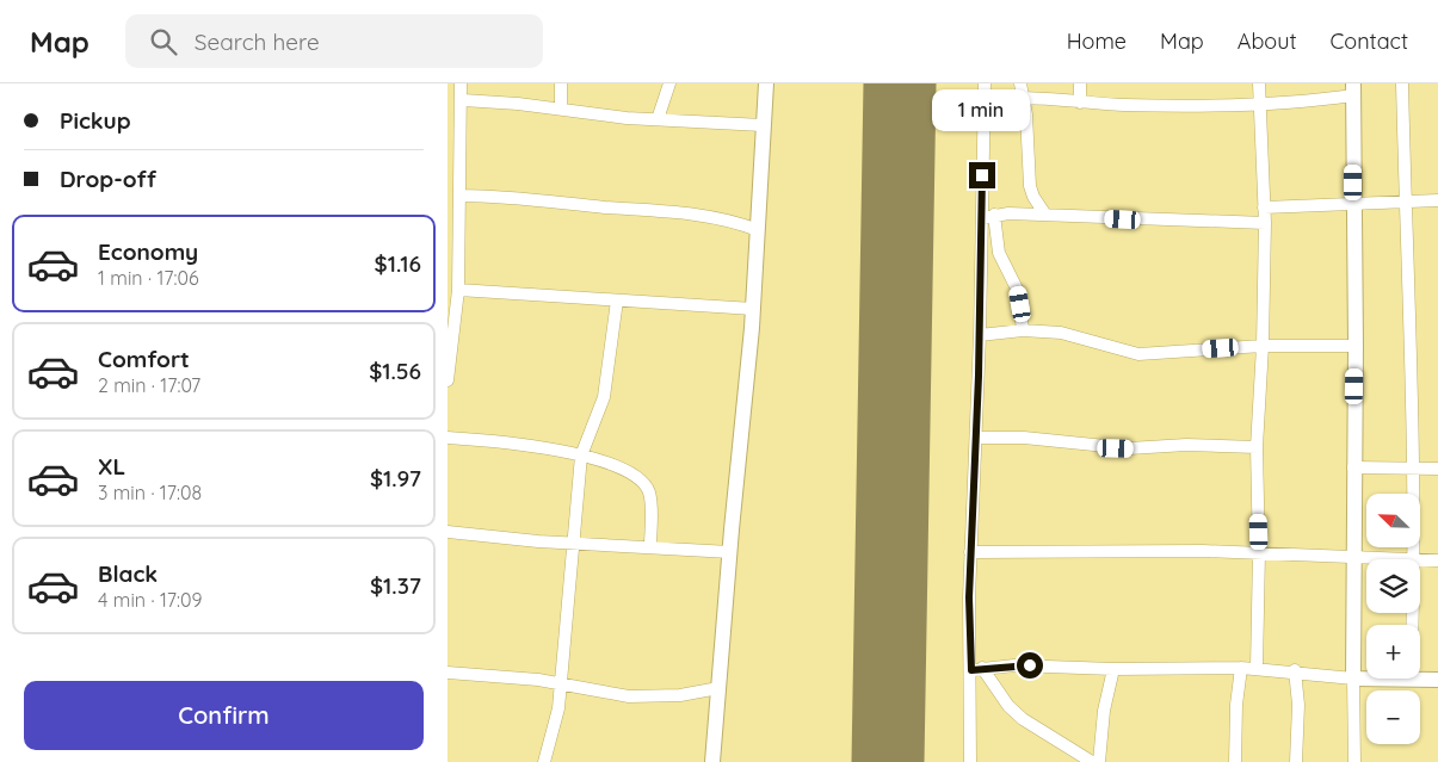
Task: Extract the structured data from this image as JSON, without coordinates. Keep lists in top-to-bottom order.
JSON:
{
  "north": "top left",
  "page": {
    "header": "Map",
    "search": "Search here",
    "nav": [
      "Home",
      "Map",
      "About",
      "Contact"
    ],
    "banner": ["Pickup", "Drop-off"],
    "bubble": "1 min",
    "list": [
      {
        "name": "Economy",
        "note": "1 min · 17:06",
        "value": "$1.16"
      },
      {
        "name": "Comfort",
        "note": "2 min · 17:07",
        "value": "$1.56"
      },
      {
        "name": "XL",
        "note": "3 min · 17:08",
        "value": "$1.97"
      },
      {
        "name": "Black",
        "note": "4 min · 17:09",
        "value": "$1.37"
      }
    ],
    "map_buttons": ["+", "−"],
    "buttons": "Confirm"
  }
}
